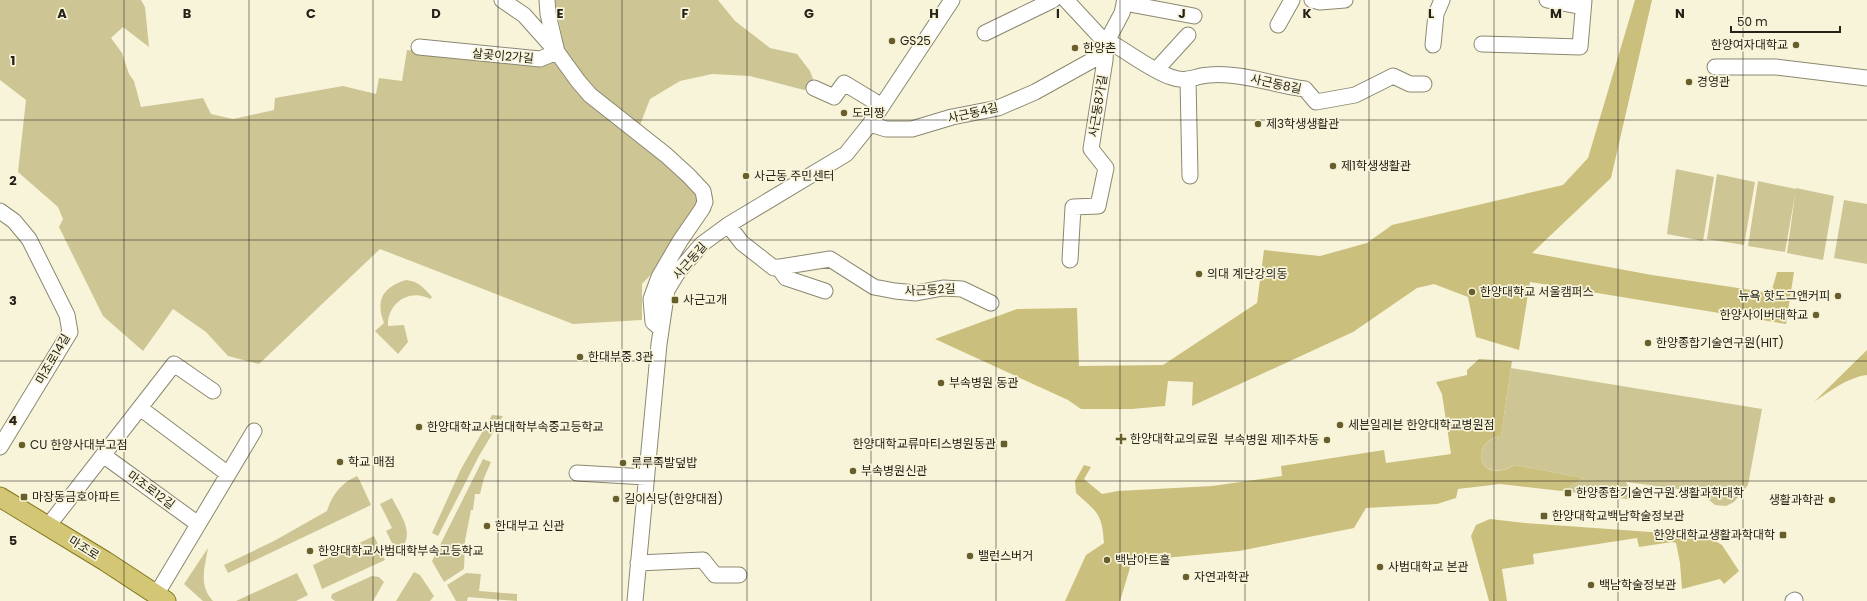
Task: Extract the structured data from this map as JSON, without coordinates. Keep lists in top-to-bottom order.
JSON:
{
  "streets": {
    "main road": ["마조로"],
    "street": [
      "살곶이2가길",
      "사근동8길",
      "사근동8가길",
      "사근동4길",
      "사근동길",
      "사근동2길",
      "마조로14길",
      "마조로12길"
    ]
  },
  "crossings": [
    ["사근동8길", "사근동8가길"],
    ["사근동8길", "사근동4길"],
    ["사근동8가길", "사근동4길"],
    ["사근동4길", "사근동길"]
  ],
  "places": {
    "other": [
      "GS25",
      "한양여자대학교",
      "한양촌",
      "경영관",
      "도리짱",
      "제3학생생활관",
      "제1학생생활관",
      "사근동 주민센터",
      "의대 계단강의동",
      "한양대학교 서울캠퍼스",
      "뉴욕 핫도그앤커피",
      "한양사이버대학교",
      "한양종합기술연구원(HIT)",
      "한대부중 3관",
      "부속병원 동관",
      "세븐일레븐 한양대학교병원점",
      "한양대학교사범대학부속중고등학교",
      "부속병원 제1주차동",
      "CU 한양사대부고점",
      "학교 매점",
      "루루족발덮밥",
      "부속병원신관",
      "길이식당(한양대점)",
      "생활과학관",
      "한대부고 신관",
      "한양대학교사범대학부속고등학교",
      "밸런스버거",
      "백남아트홀",
      "사범대학교 본관",
      "자연과학관",
      "백남학술정보관"
    ],
    "transit": [
      "사근고개",
      "한양대학교류마티스병원동관",
      "한양종합기술연구원.생활과학대학",
      "마장동금호아파트",
      "한양대학교백남학술정보관",
      "한양대학교생활과학대학"
    ],
    "health": ["한양대학교의료원"]
  },
  "scale_bar": "50 m",
  "grid": {
    "columns": [
      "A",
      "B",
      "C",
      "D",
      "E",
      "F",
      "G",
      "H",
      "I",
      "J",
      "K",
      "L",
      "M",
      "N"
    ],
    "rows": [
      "1",
      "2",
      "3",
      "4",
      "5"
    ]
  }
}
